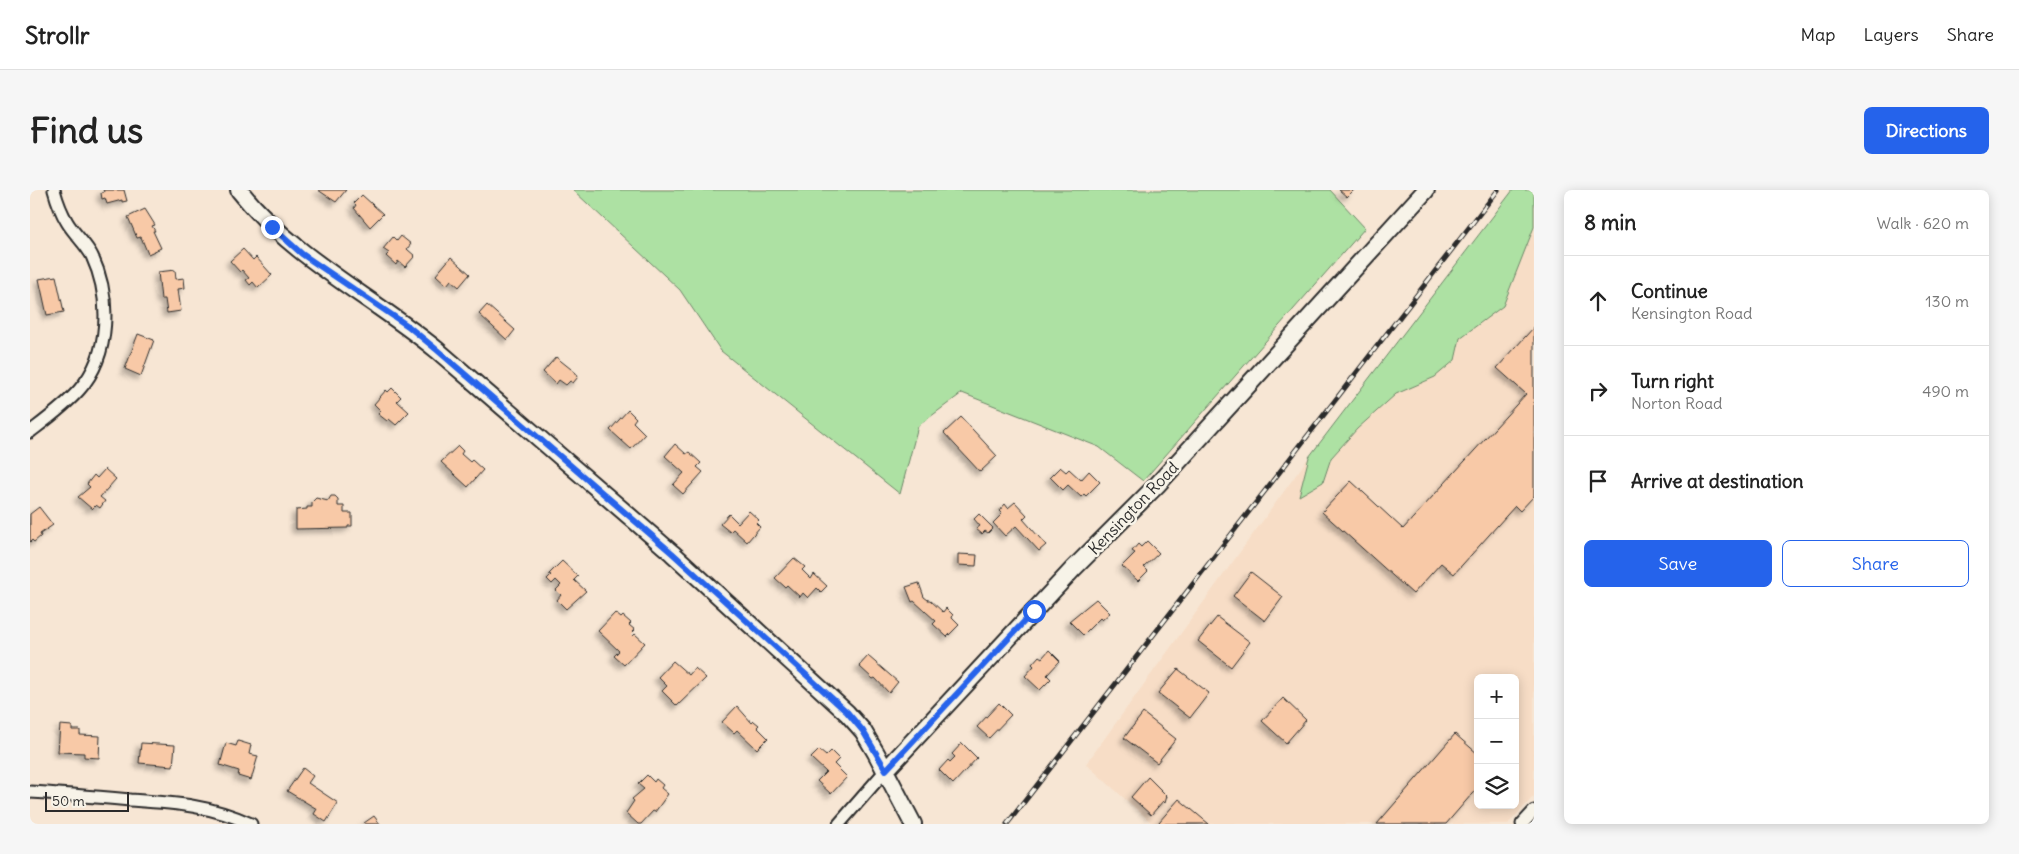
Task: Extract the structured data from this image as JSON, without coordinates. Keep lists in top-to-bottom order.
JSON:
{
  "streets": {
    "main road": ["Kensington Road"]
  },
  "scale_bar": "50 m",
  "page": {
    "header": "Strollr",
    "nav": ["Map", "Layers", "Share"],
    "buttons": [
      "Directions",
      ["Save", "Share"]
    ],
    "title": "Find us",
    "heading": ["8 min", "Walk · 620 m"],
    "list": [
      ["Continue", "Kensington Road", "130 m"],
      ["Turn right", "Norton Road", "490 m"],
      "Arrive at destination"
    ],
    "map_buttons": ["+", "−"],
    "scale": "50 m"
  }
}
